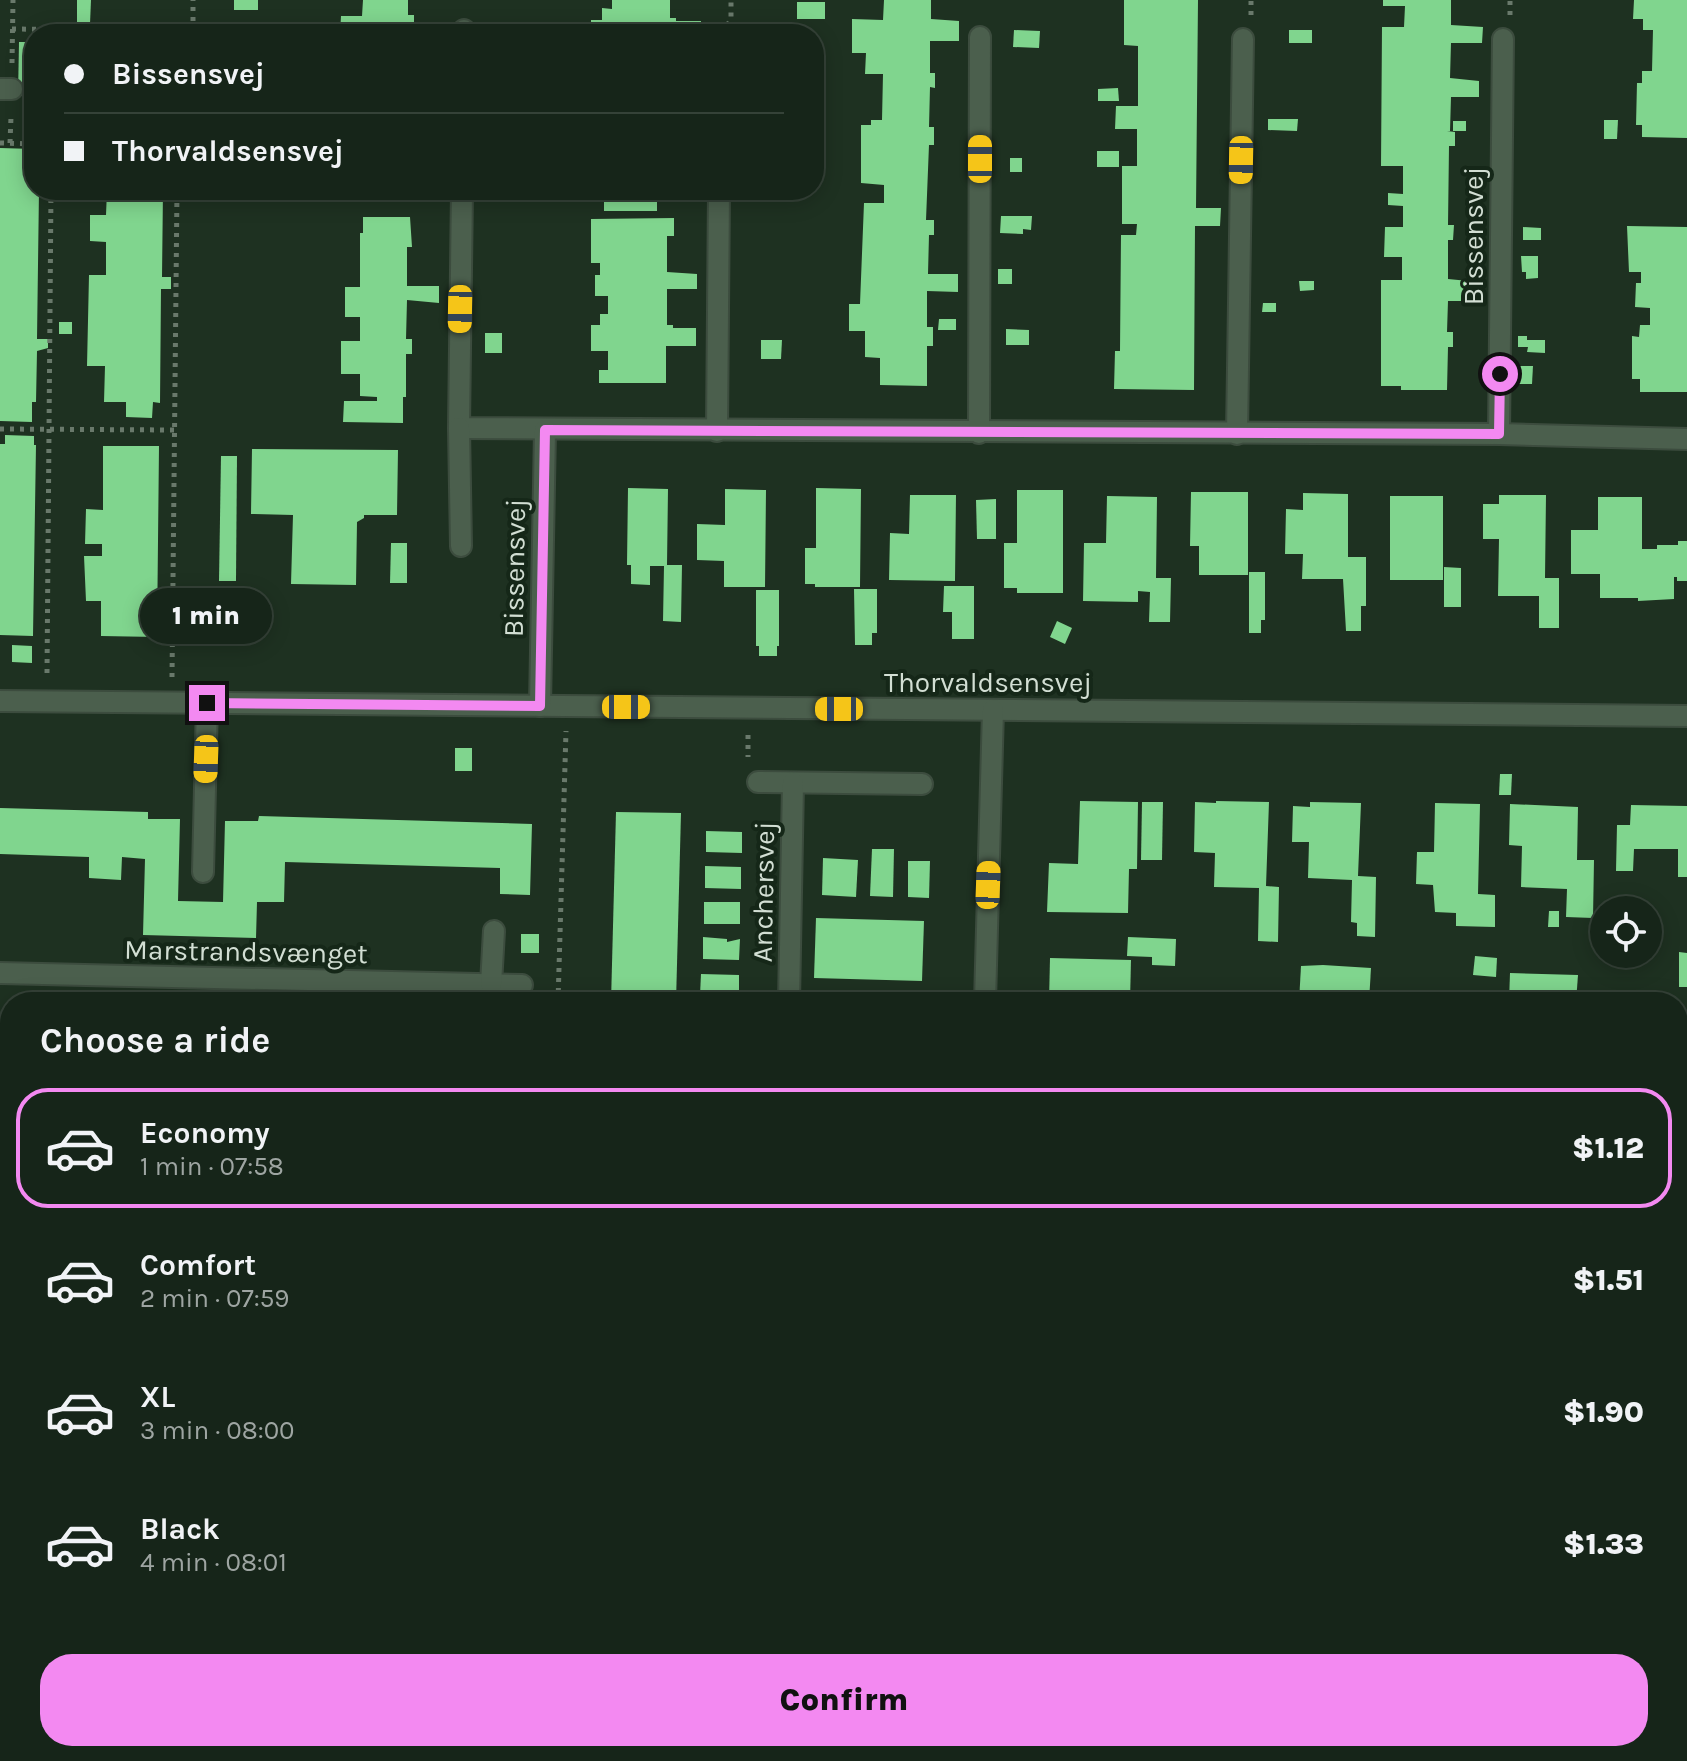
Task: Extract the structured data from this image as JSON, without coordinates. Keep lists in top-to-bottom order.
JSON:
{
  "streets": {
    "street": [
      "Bissensvej",
      "Thorvaldsensvej",
      "Anchersvej",
      "Marstrandsvænget"
    ]
  },
  "crossings": [
    ["Bissensvej", "Thorvaldsensvej"]
  ],
  "page": {
    "banner": ["Bissensvej", "Thorvaldsensvej"],
    "bubble": "1 min",
    "heading": "Choose a ride",
    "list": [
      {
        "name": "Economy",
        "note": "1 min · 07:58",
        "value": "$1.12"
      },
      {
        "name": "Comfort",
        "note": "2 min · 07:59",
        "value": "$1.51"
      },
      {
        "name": "XL",
        "note": "3 min · 08:00",
        "value": "$1.90"
      },
      {
        "name": "Black",
        "note": "4 min · 08:01",
        "value": "$1.33"
      }
    ],
    "buttons": "Confirm"
  }
}
